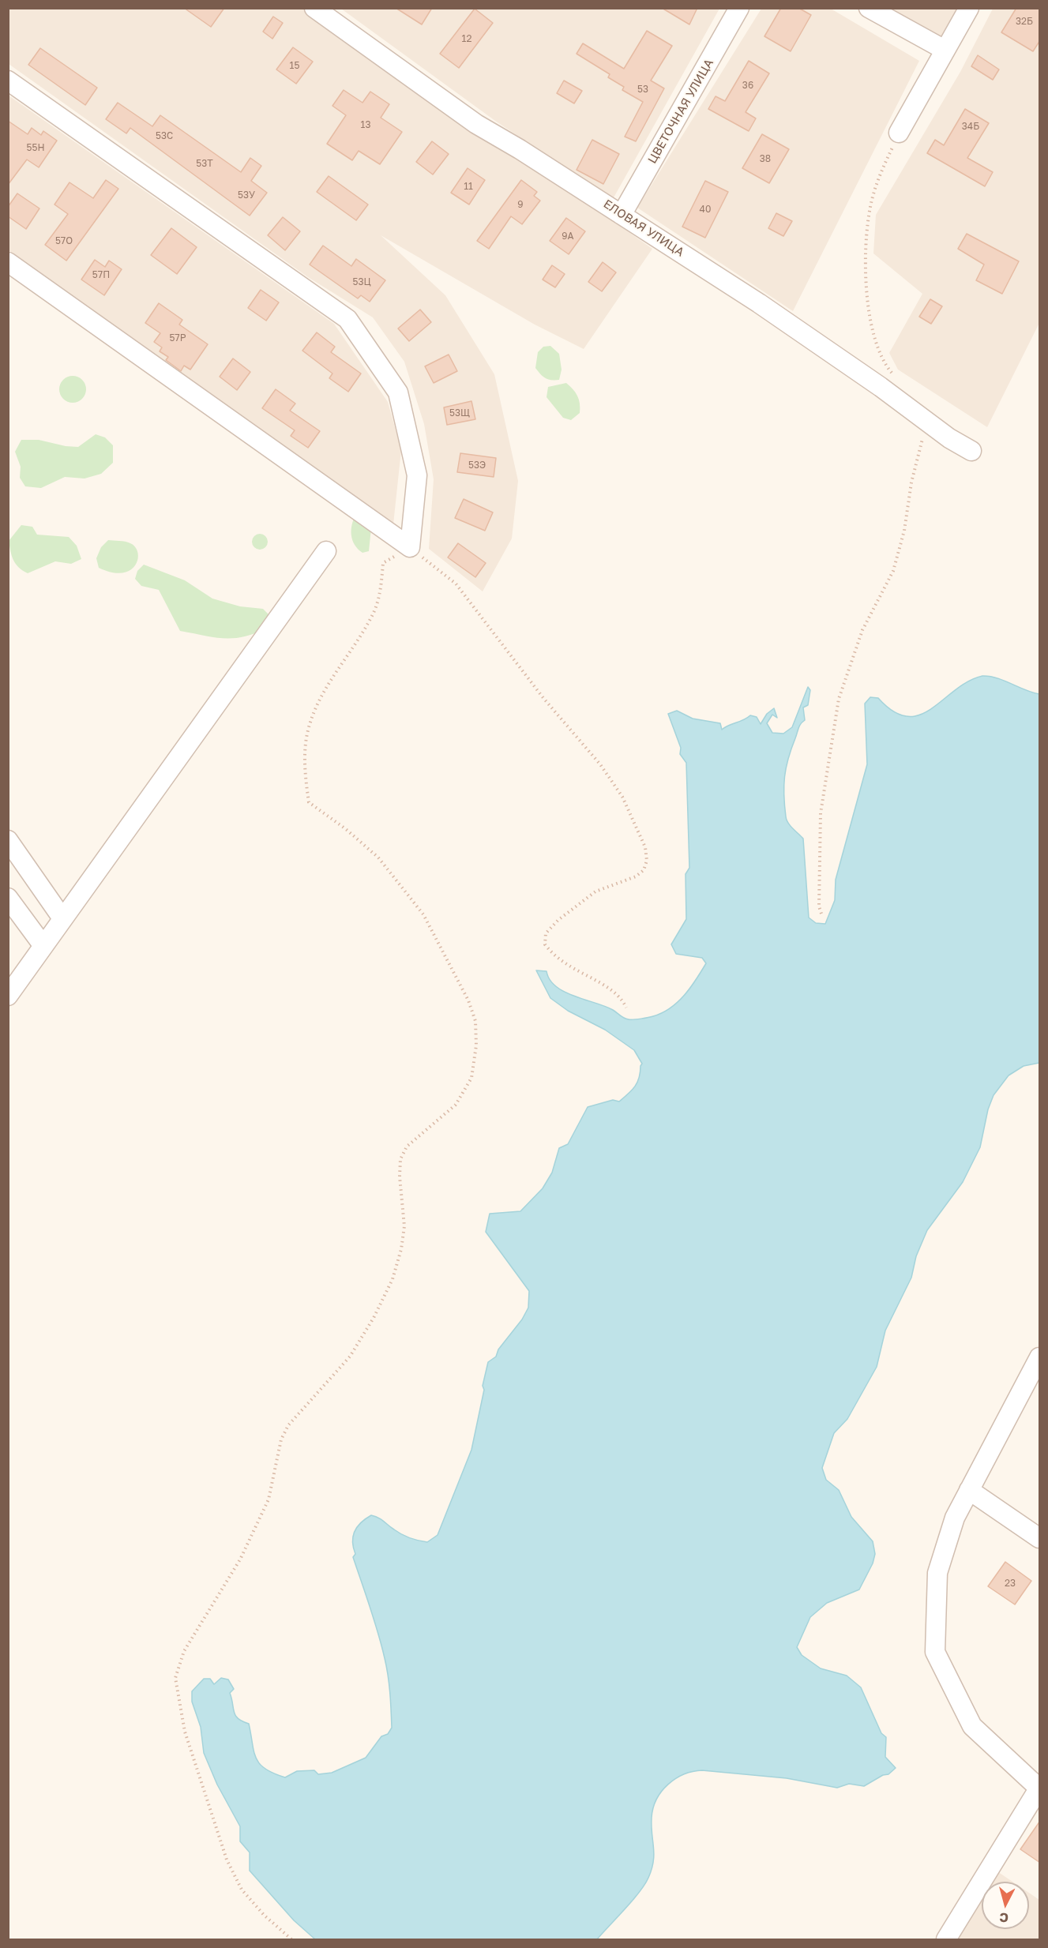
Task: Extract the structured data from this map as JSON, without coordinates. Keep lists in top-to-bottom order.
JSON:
{
  "streets": {
    "street": ["ЦВЕТОЧНАЯ УЛИЦА", "ЕЛОВАЯ УЛИЦА"]
  },
  "crossings": [
    ["ЦВЕТОЧНАЯ УЛИЦА", "ЕЛОВАЯ УЛИЦА"]
  ],
  "house_numbers": [
    "32Б",
    "12",
    "15",
    "36",
    "53",
    "13",
    "34Б",
    "53С",
    "55Н",
    "38",
    "53Т",
    "11",
    "53У",
    "9",
    "40",
    "9А",
    "57О",
    "57П",
    "53Ц",
    "57Р",
    "53Щ",
    "53Э",
    "23"
  ],
  "north": "bottom"
}
